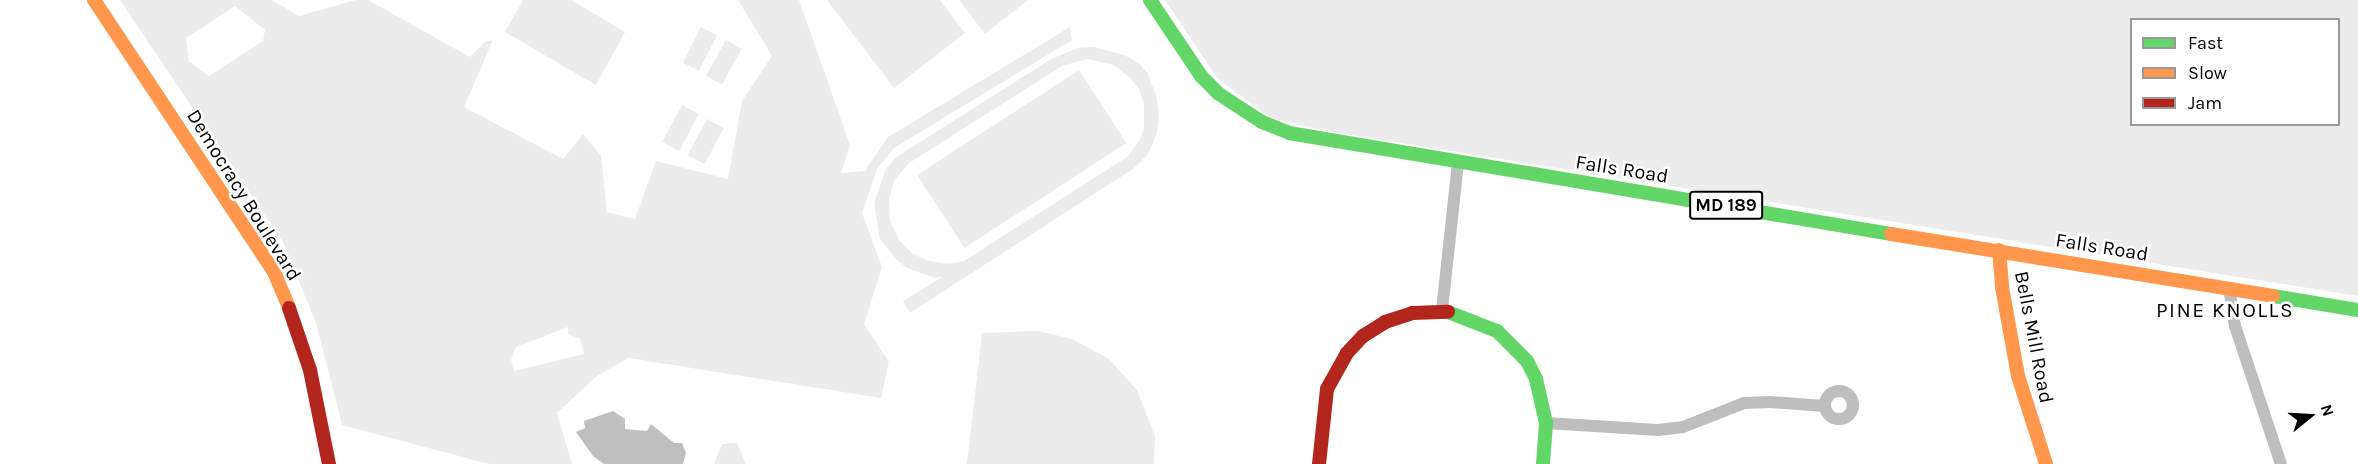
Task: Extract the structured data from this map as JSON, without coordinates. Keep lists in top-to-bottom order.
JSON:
{
  "streets": {
    "main road": [
      "Falls Road",
      "Democracy Boulevard",
      "MD 189",
      "Bells Mill Road"
    ]
  },
  "crossings": [
    ["Falls Road", "Bells Mill Road"]
  ],
  "districts": ["PINE KNOLLS"],
  "legend": ["Fast", "Slow", "Jam"],
  "north": "right"
}
